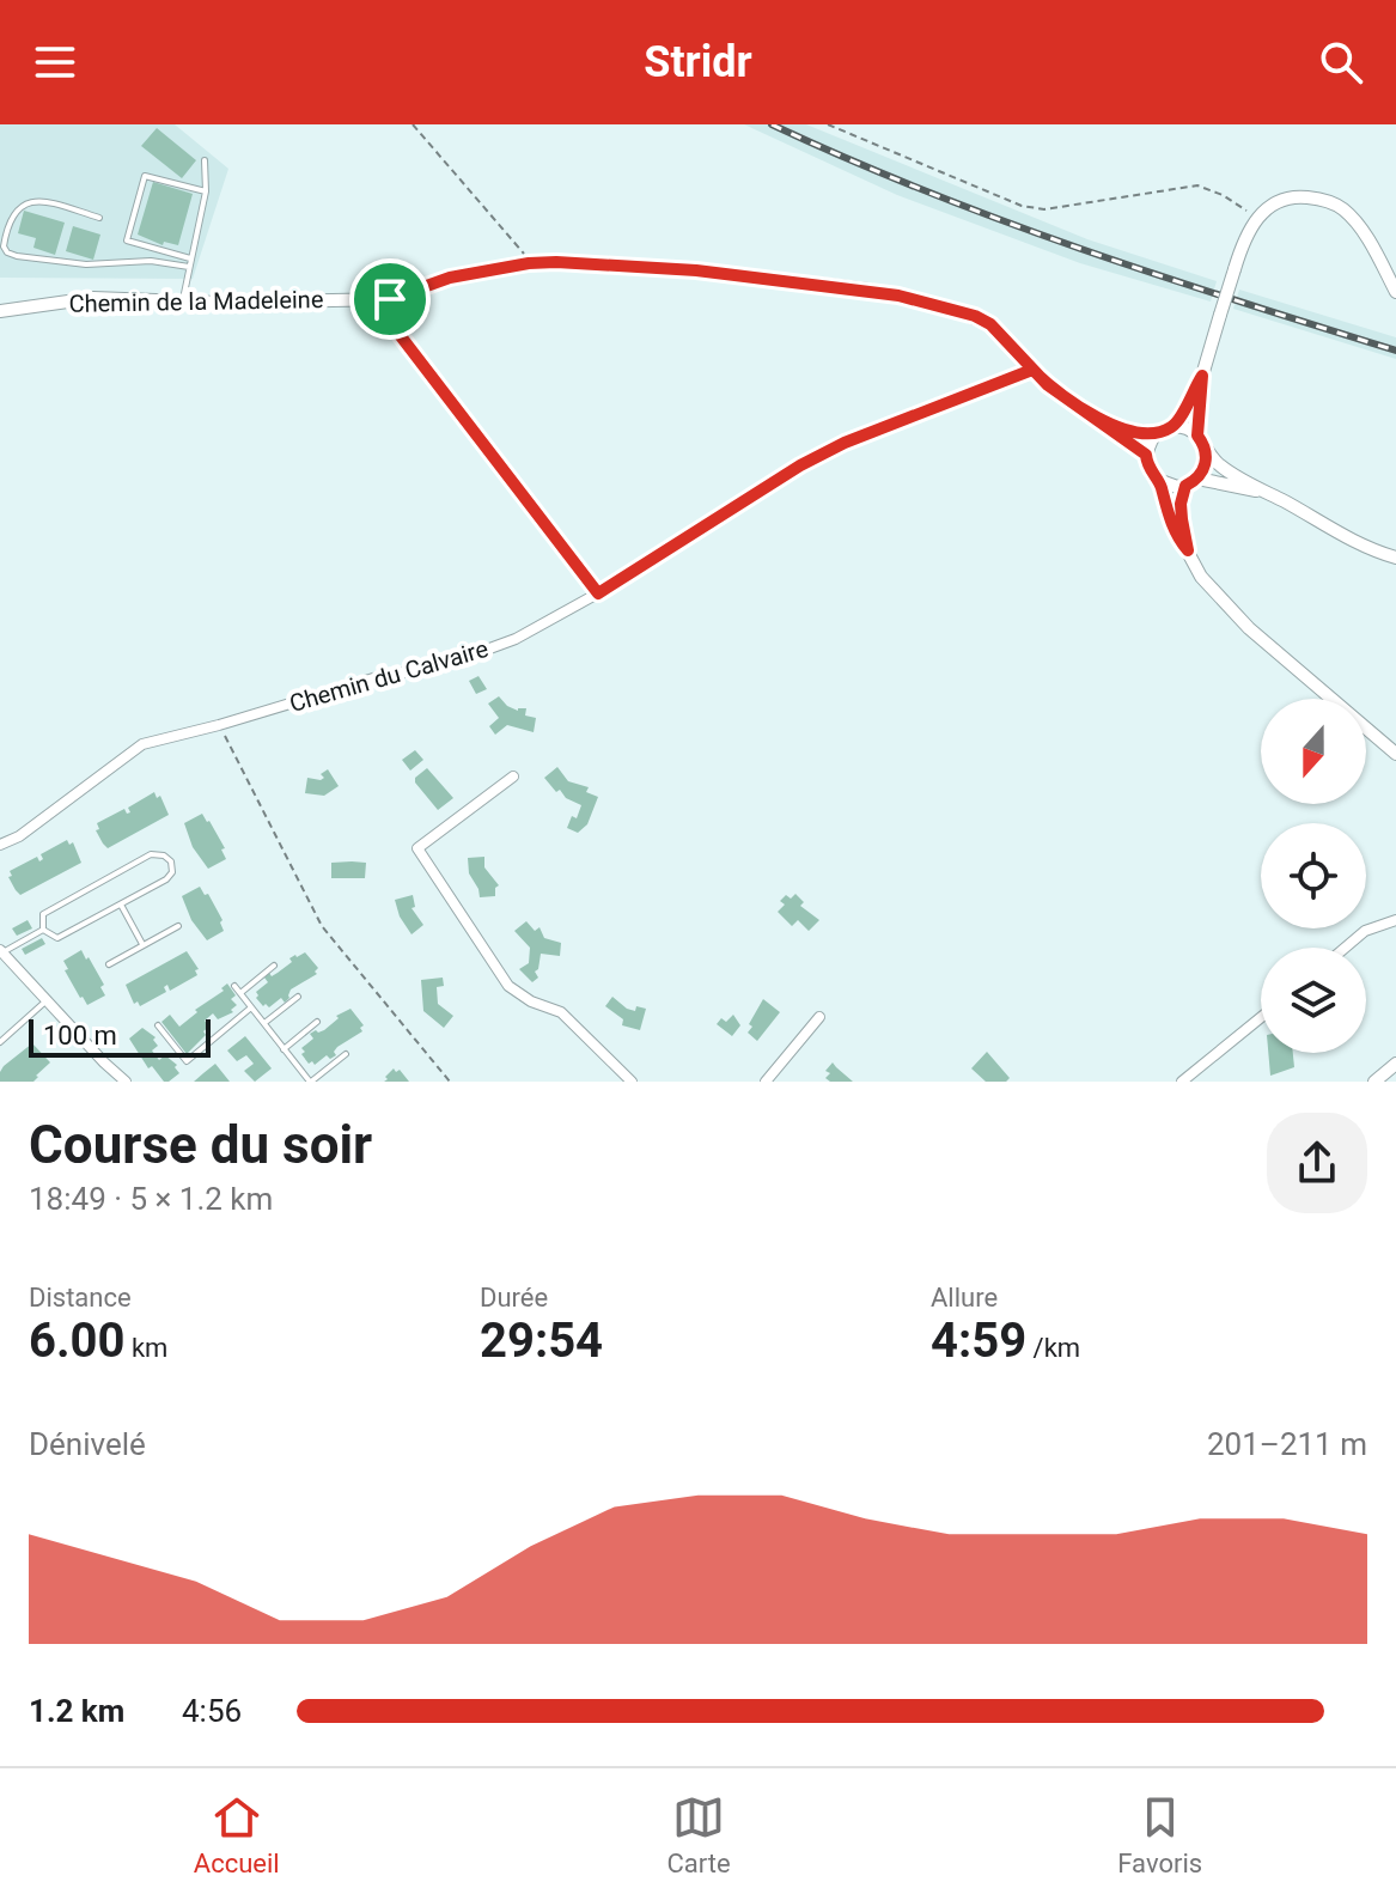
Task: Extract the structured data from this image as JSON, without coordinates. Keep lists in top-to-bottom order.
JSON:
{
  "streets": {
    "street": ["Chemin de la Madeleine", "Chemin du Calvaire"]
  },
  "crossings": [
    ["Chemin de la Madeleine", "Chemin du Calvaire"]
  ],
  "scale_bar": "100 m",
  "north": "bottom",
  "page": {
    "header": "Stridr",
    "scale": "100 m",
    "heading": ["Course du soir", "18:49 · 5 × 1.2 km"],
    "stats": [
      ["Distance", "6.00 km"],
      ["Durée", "29:54"],
      ["Allure", "4:59 /km"]
    ],
    "chart": ["Dénivelé", "201–211 m"],
    "list": [
      {
        "name": "1.2 km",
        "note": "4:56"
      }
    ],
    "tabs": ["Accueil", "Carte", "Favoris"]
  }
}
